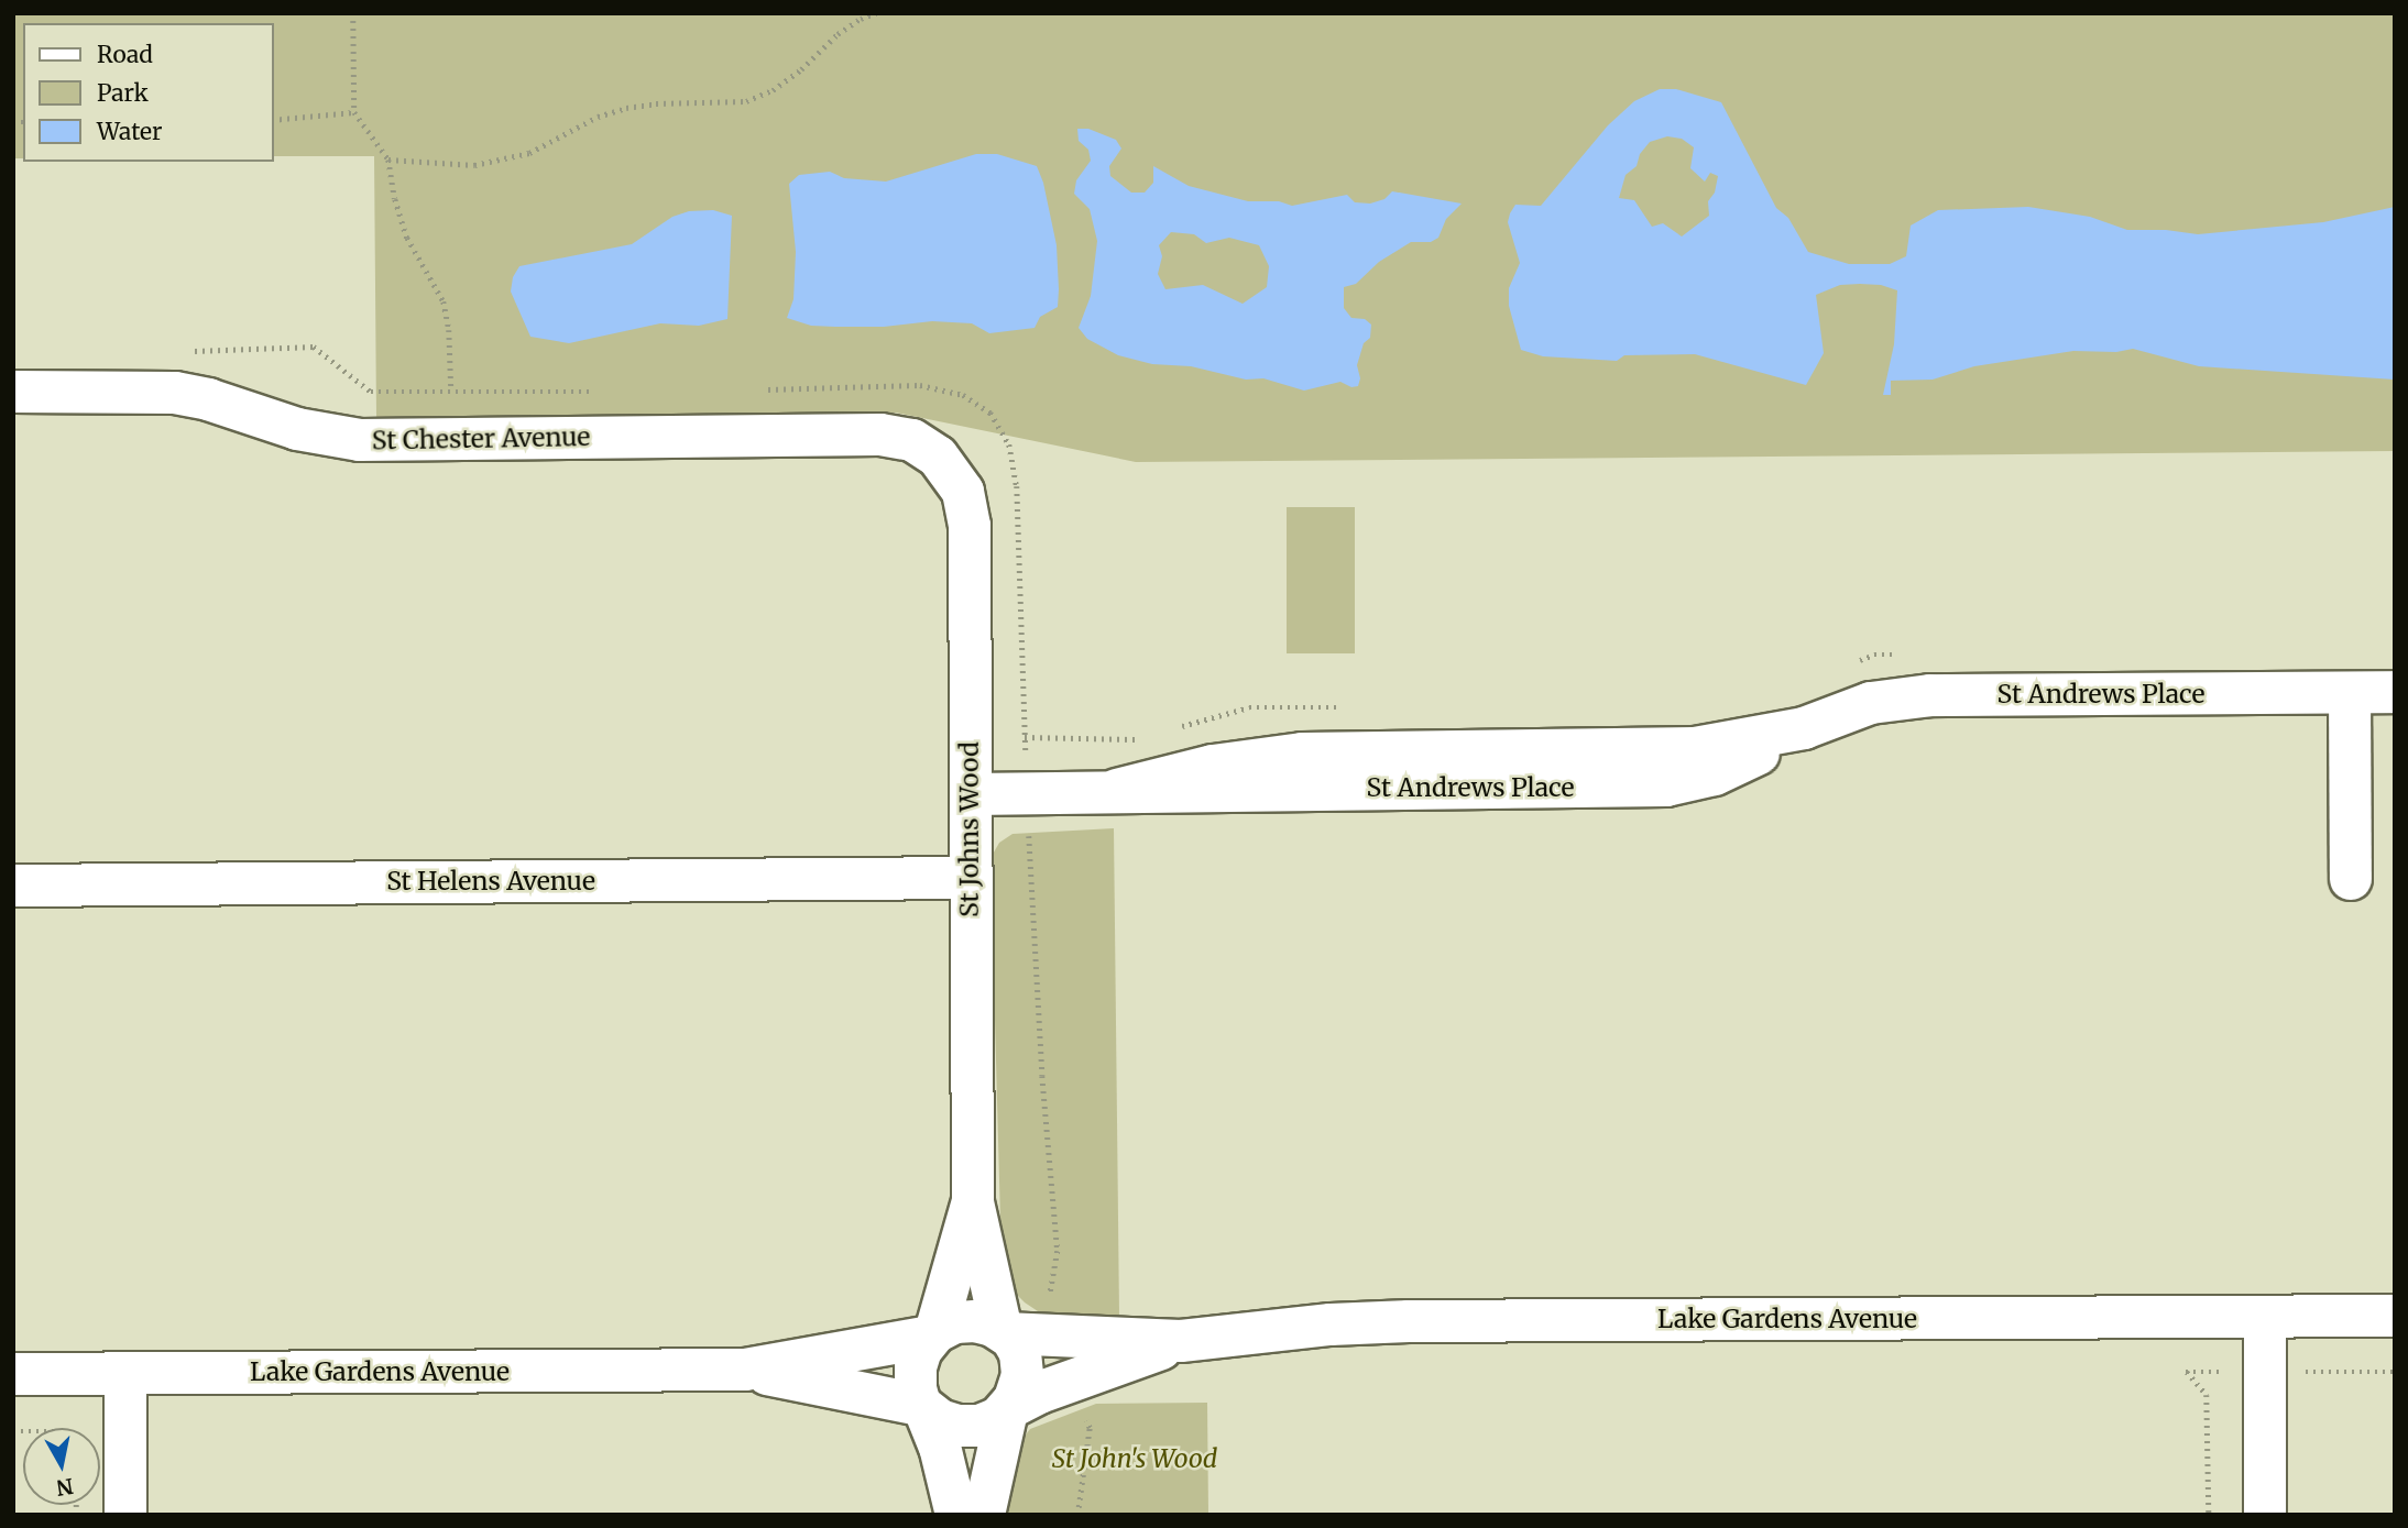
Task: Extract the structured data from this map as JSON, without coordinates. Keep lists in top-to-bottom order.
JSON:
{
  "streets": {
    "street": [
      "St Chester Avenue",
      "St Andrews Place",
      "St Johns Wood",
      "St Helens Avenue",
      "Lake Gardens Avenue"
    ]
  },
  "crossings": [
    ["St Chester Avenue", "St Johns Wood"],
    ["St Andrews Place", "St Johns Wood"],
    ["St Johns Wood", "St Helens Avenue"],
    ["St Johns Wood", "Lake Gardens Avenue"]
  ],
  "parks": ["St John's Wood"],
  "legend": ["Road", "Park", "Water"],
  "north": "bottom"
}
